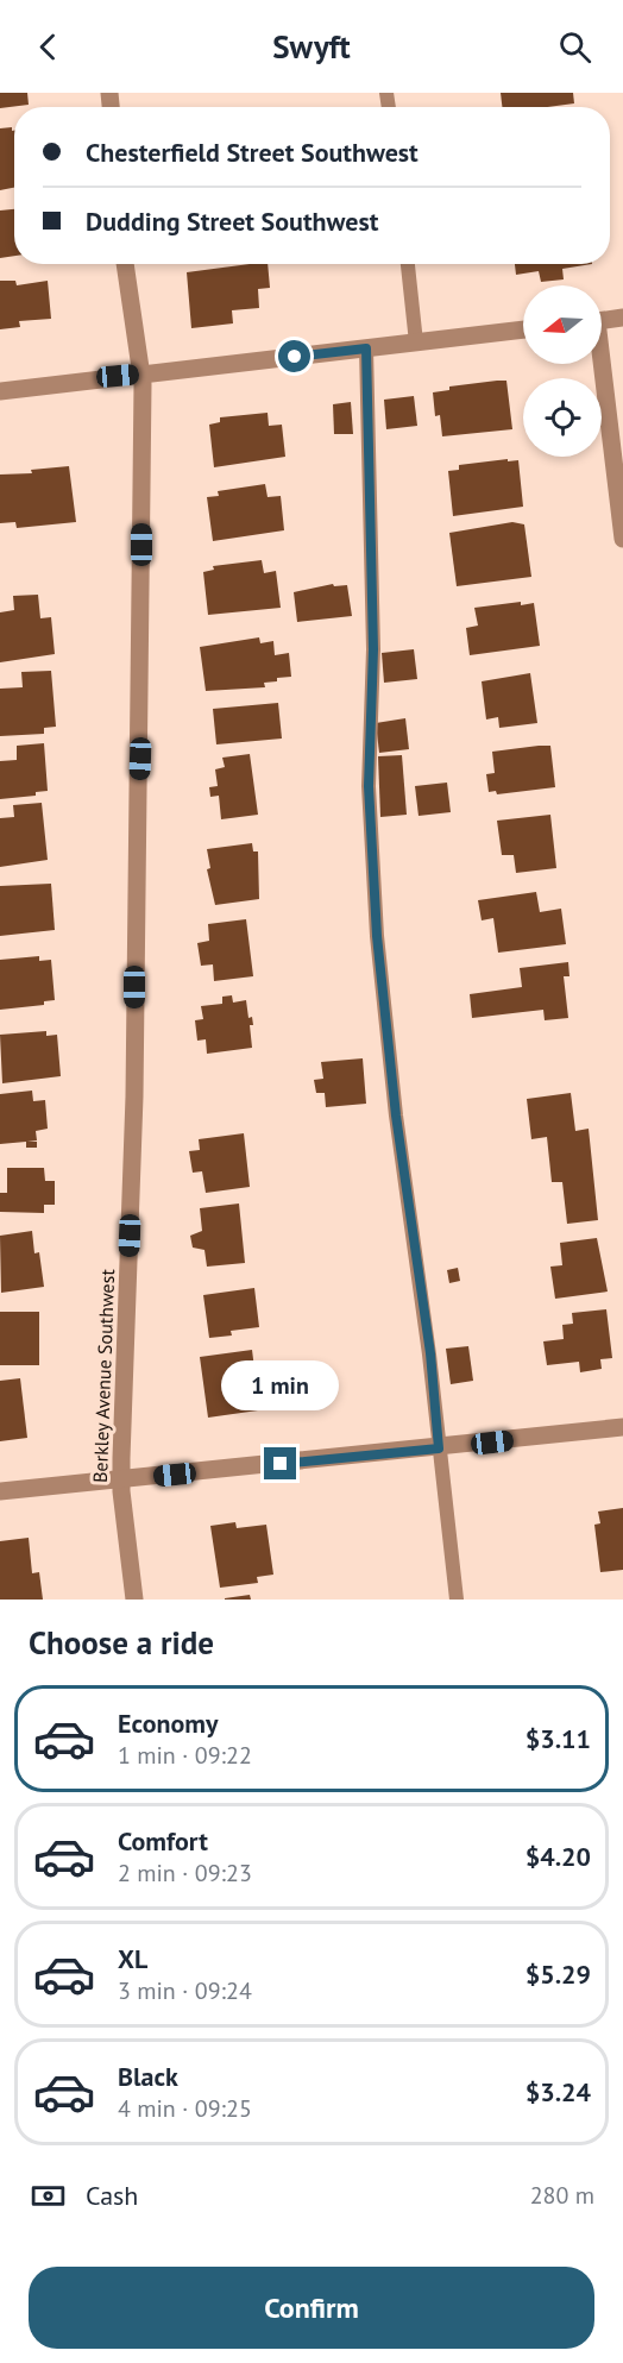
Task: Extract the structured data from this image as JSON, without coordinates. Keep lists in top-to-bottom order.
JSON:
{
  "streets": {
    "street": ["Berkley Avenue Southwest"]
  },
  "north": "left",
  "page": {
    "header": "Swyft",
    "banner": ["Chesterfield Street Southwest", "Dudding Street Southwest"],
    "bubble": "1 min",
    "heading": "Choose a ride",
    "list": [
      {
        "name": "Economy",
        "note": "1 min · 09:22",
        "value": "$3.11"
      },
      {
        "name": "Comfort",
        "note": "2 min · 09:23",
        "value": "$4.20"
      },
      {
        "name": "XL",
        "note": "3 min · 09:24",
        "value": "$5.29"
      },
      {
        "name": "Black",
        "note": "4 min · 09:25",
        "value": "$3.24"
      }
    ],
    "pay": ["Cash", "280 m"],
    "buttons": "Confirm"
  }
}
